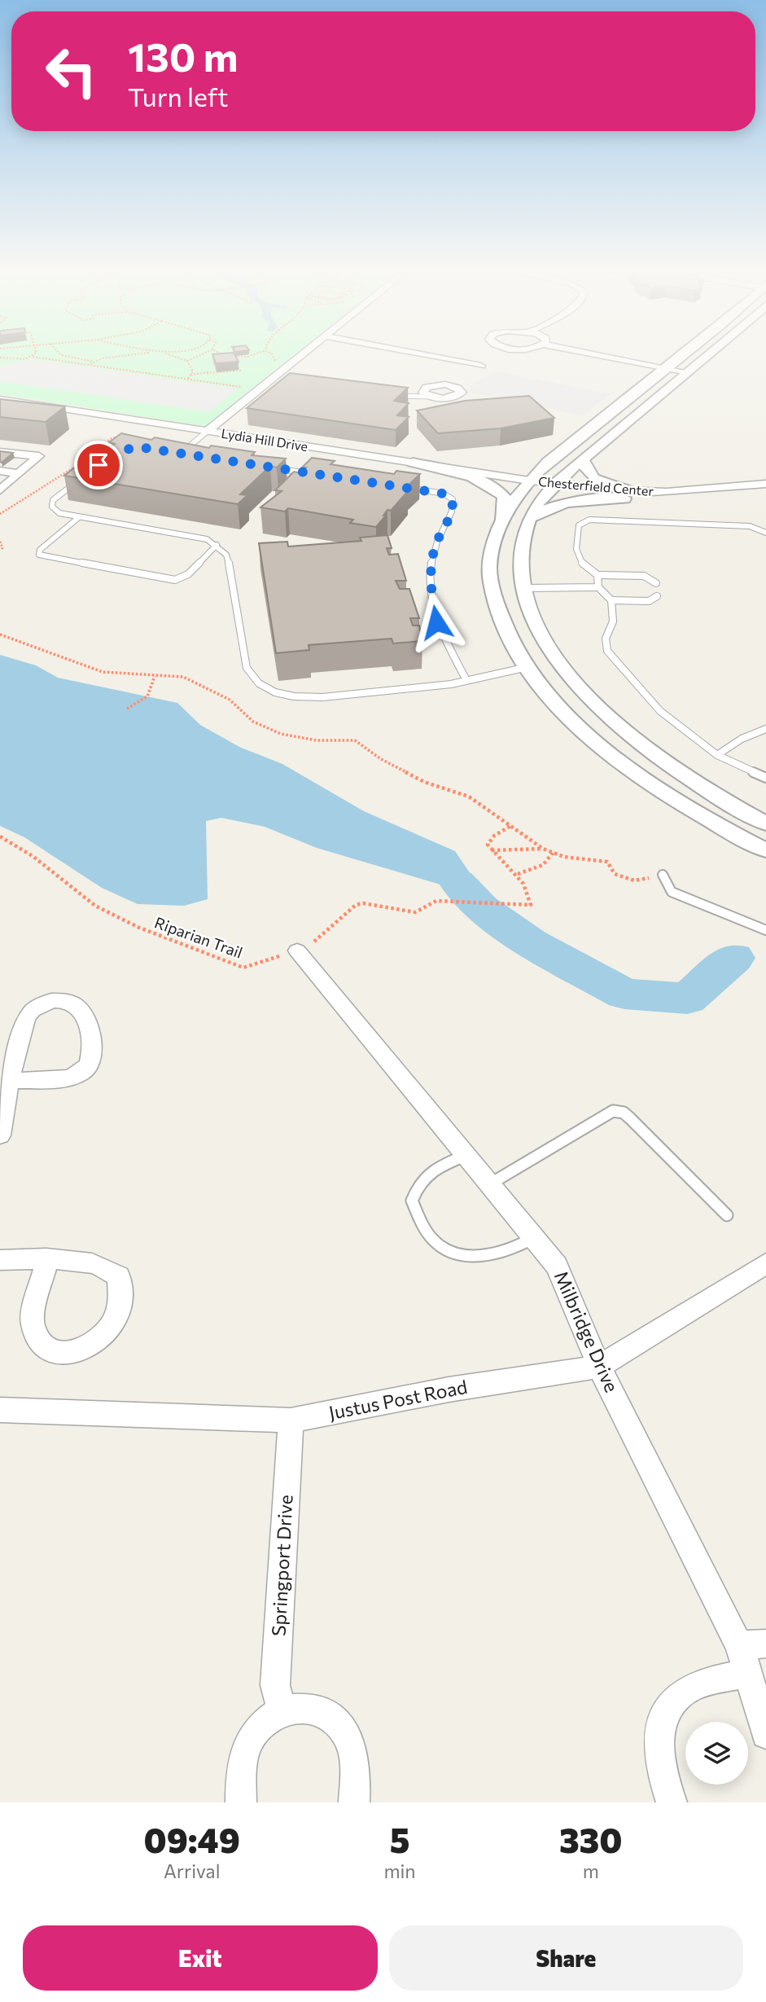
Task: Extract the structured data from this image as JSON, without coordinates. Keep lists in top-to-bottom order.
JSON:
{
  "streets": {
    "street": [
      "Lydia Hill Drive",
      "Chesterfield Center",
      "Milbridge Drive",
      "Justus Post Road",
      "Springport Drive"
    ],
    "path": ["Riparian Trail"]
  },
  "crossings": [
    ["Lydia Hill Drive", "Chesterfield Center"],
    ["Riparian Trail", "Milbridge Drive"],
    ["Milbridge Drive", "Justus Post Road"],
    ["Justus Post Road", "Springport Drive"]
  ],
  "page": {
    "turn": ["130 m", "Turn left"],
    "eta": [
      "09:49",
      "Arrival",
      "5",
      "min",
      "330",
      "m"
    ],
    "buttons": ["Exit", "Share"]
  }
}
